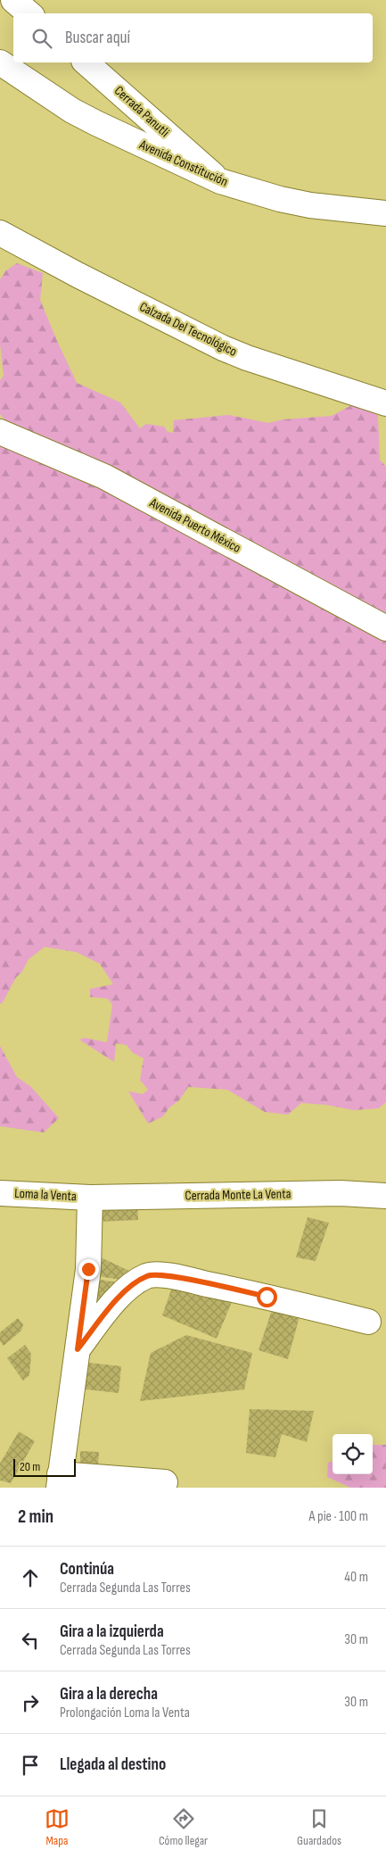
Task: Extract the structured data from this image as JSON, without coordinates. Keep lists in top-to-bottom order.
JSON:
{
  "streets": {
    "street": [
      "Cerrada Panutli",
      "Avenida Constitución",
      "Calzada Del Tecnológico",
      "Avenida Puerto México",
      "Loma la Venta",
      "Cerrada Monte La Venta"
    ]
  },
  "crossings": [
    ["Cerrada Panutli", "Avenida Constitución"],
    ["Loma la Venta", "Cerrada Monte La Venta"]
  ],
  "scale_bar": "20 m",
  "page": {
    "search": "Buscar aquí",
    "scale": "20 m",
    "heading": ["2 min", "A pie · 100 m"],
    "list": [
      ["Continúa", "Cerrada Segunda Las Torres", "40 m"],
      ["Gira a la izquierda", "Cerrada Segunda Las Torres", "30 m"],
      ["Gira a la derecha", "Prolongación Loma la Venta", "30 m"],
      "Llegada al destino"
    ],
    "nav": ["Mapa", "Cómo llegar", "Guardados"]
  }
}
